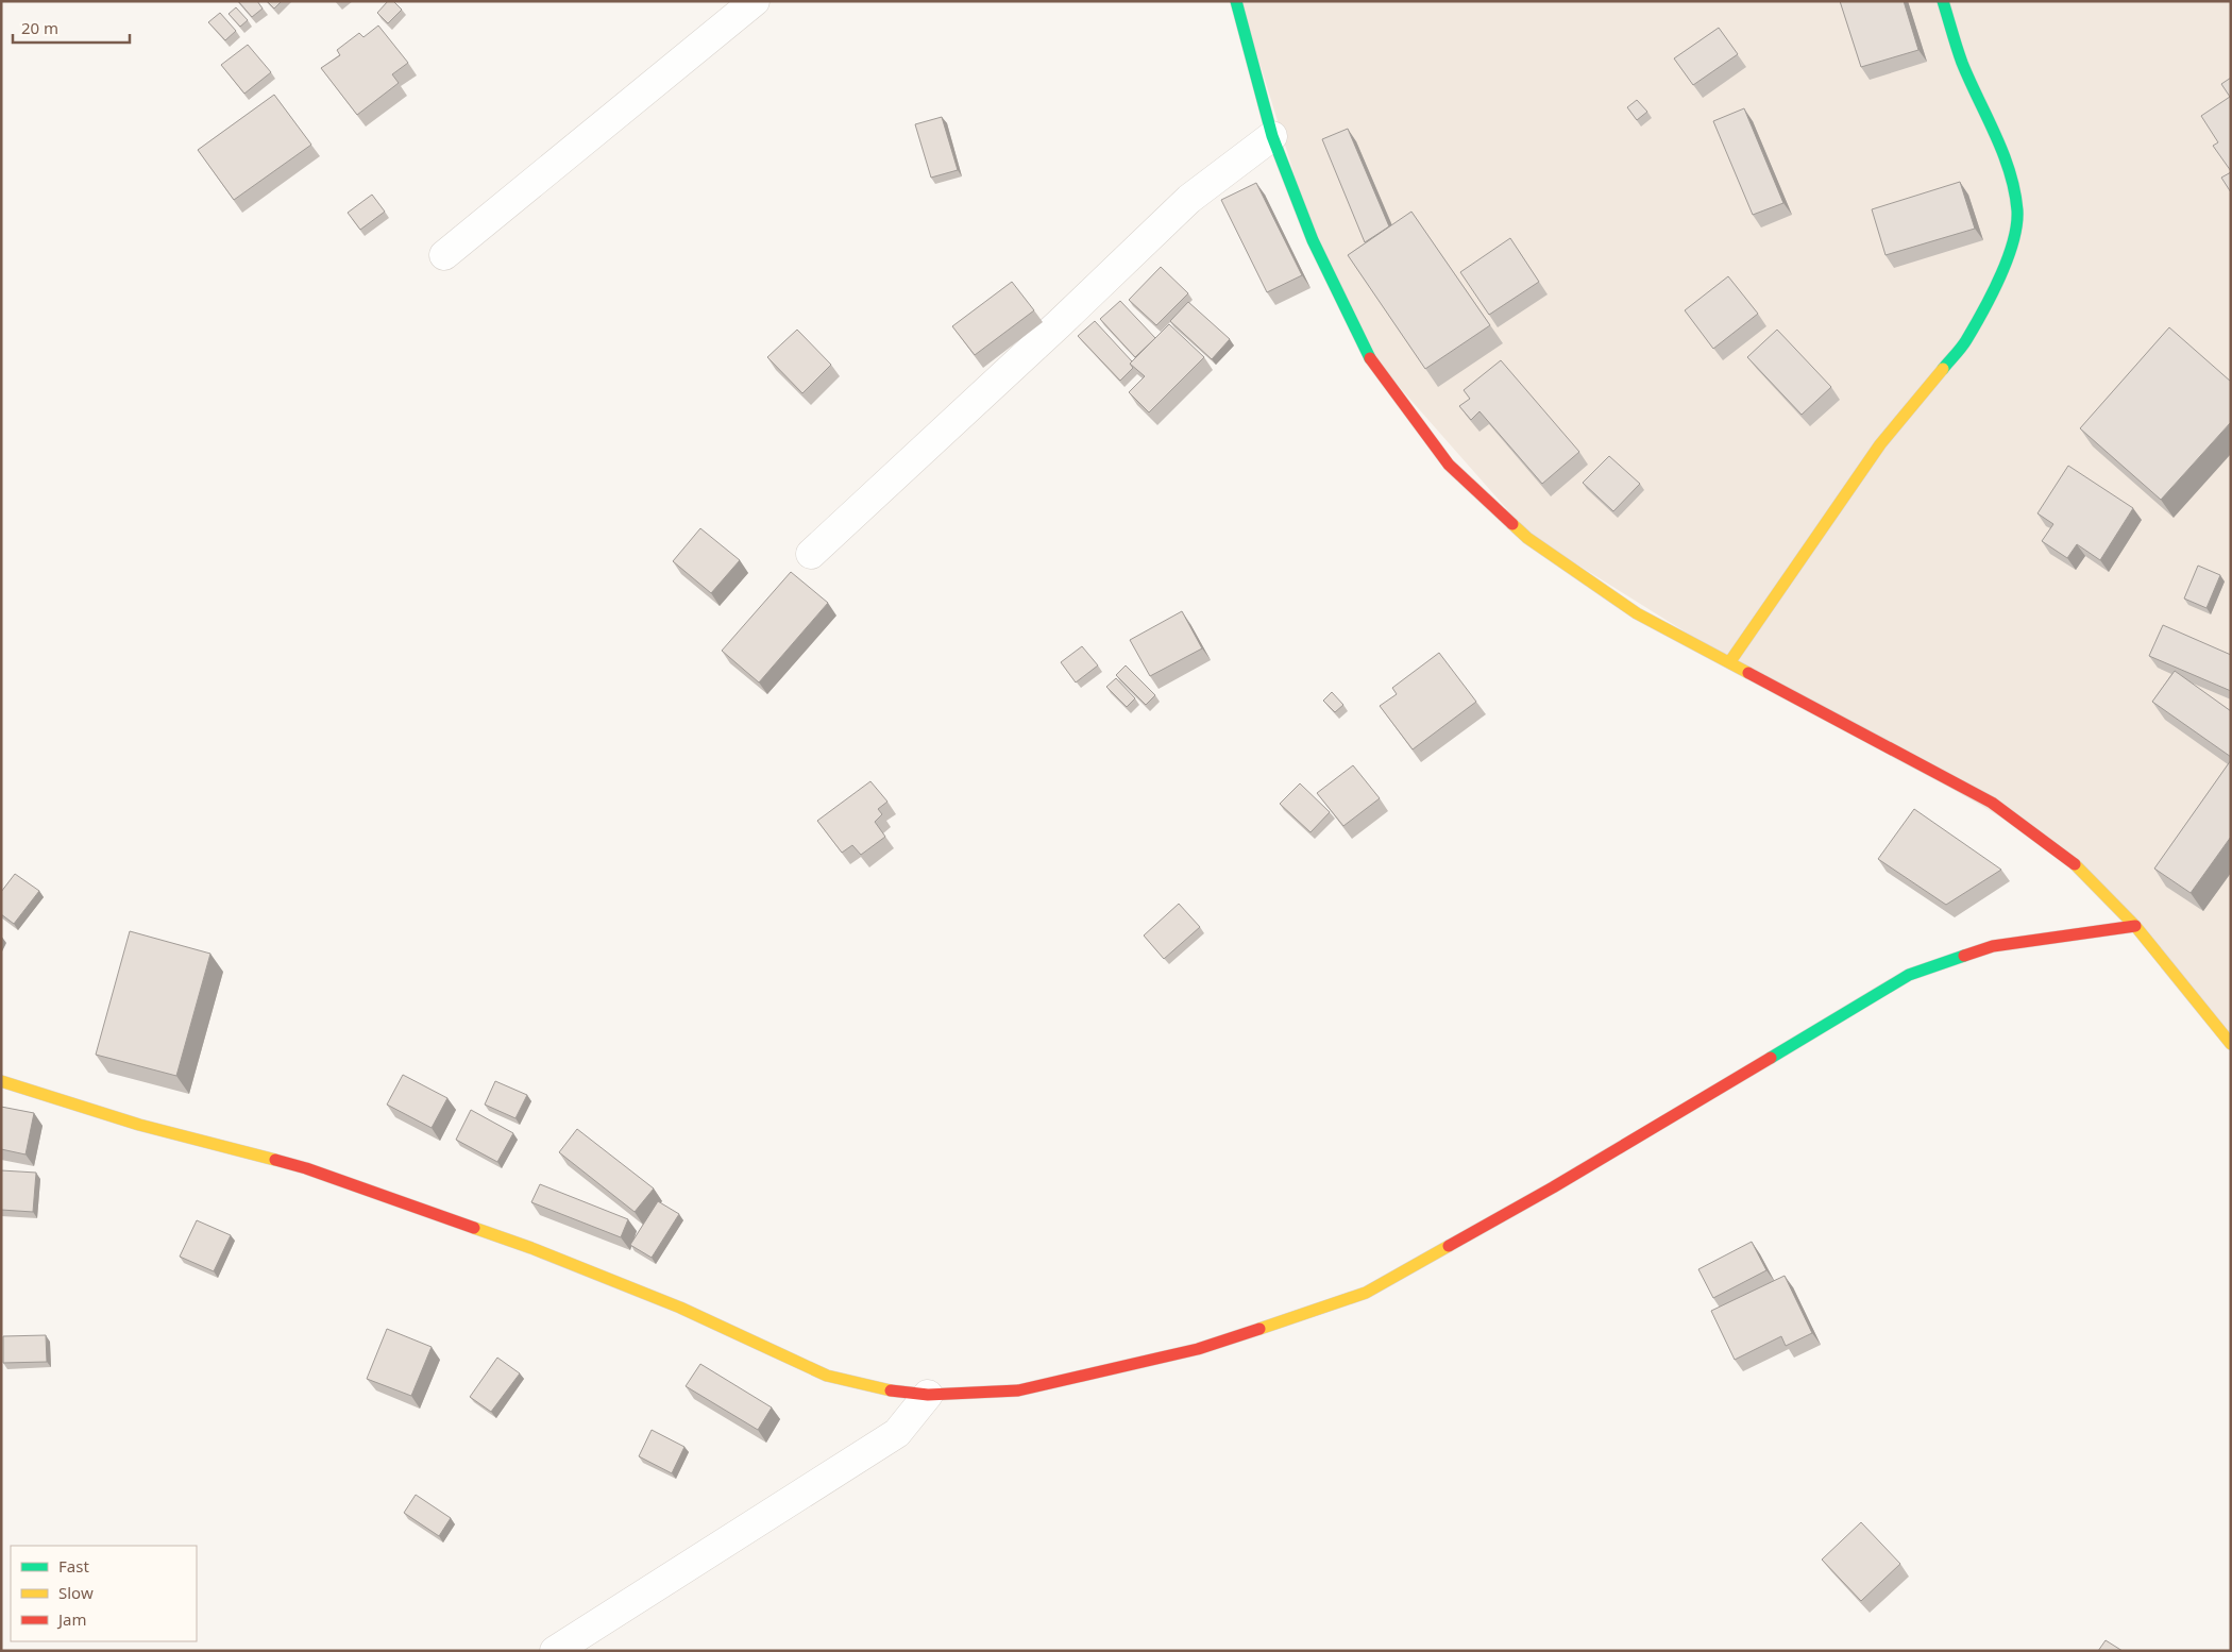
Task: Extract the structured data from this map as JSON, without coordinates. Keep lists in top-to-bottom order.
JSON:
{
  "legend": ["Fast", "Slow", "Jam"],
  "scale_bar": "20 m"
}
